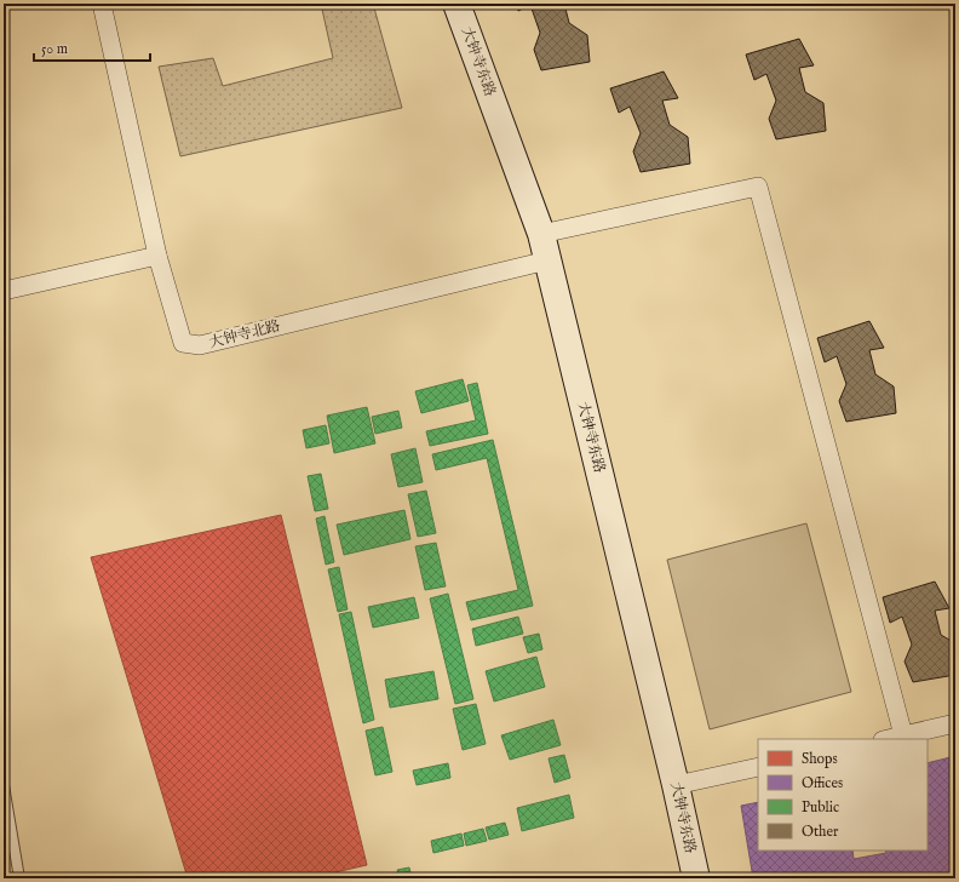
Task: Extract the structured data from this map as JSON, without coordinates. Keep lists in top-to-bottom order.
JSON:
{
  "streets": {
    "street": ["大钟寺东路", "大钟寺北路"]
  },
  "crossings": [
    ["大钟寺东路", "大钟寺北路"]
  ],
  "legend": [
    "Shops",
    "Offices",
    "Public",
    "Other"
  ],
  "scale_bar": "50 m"
}
